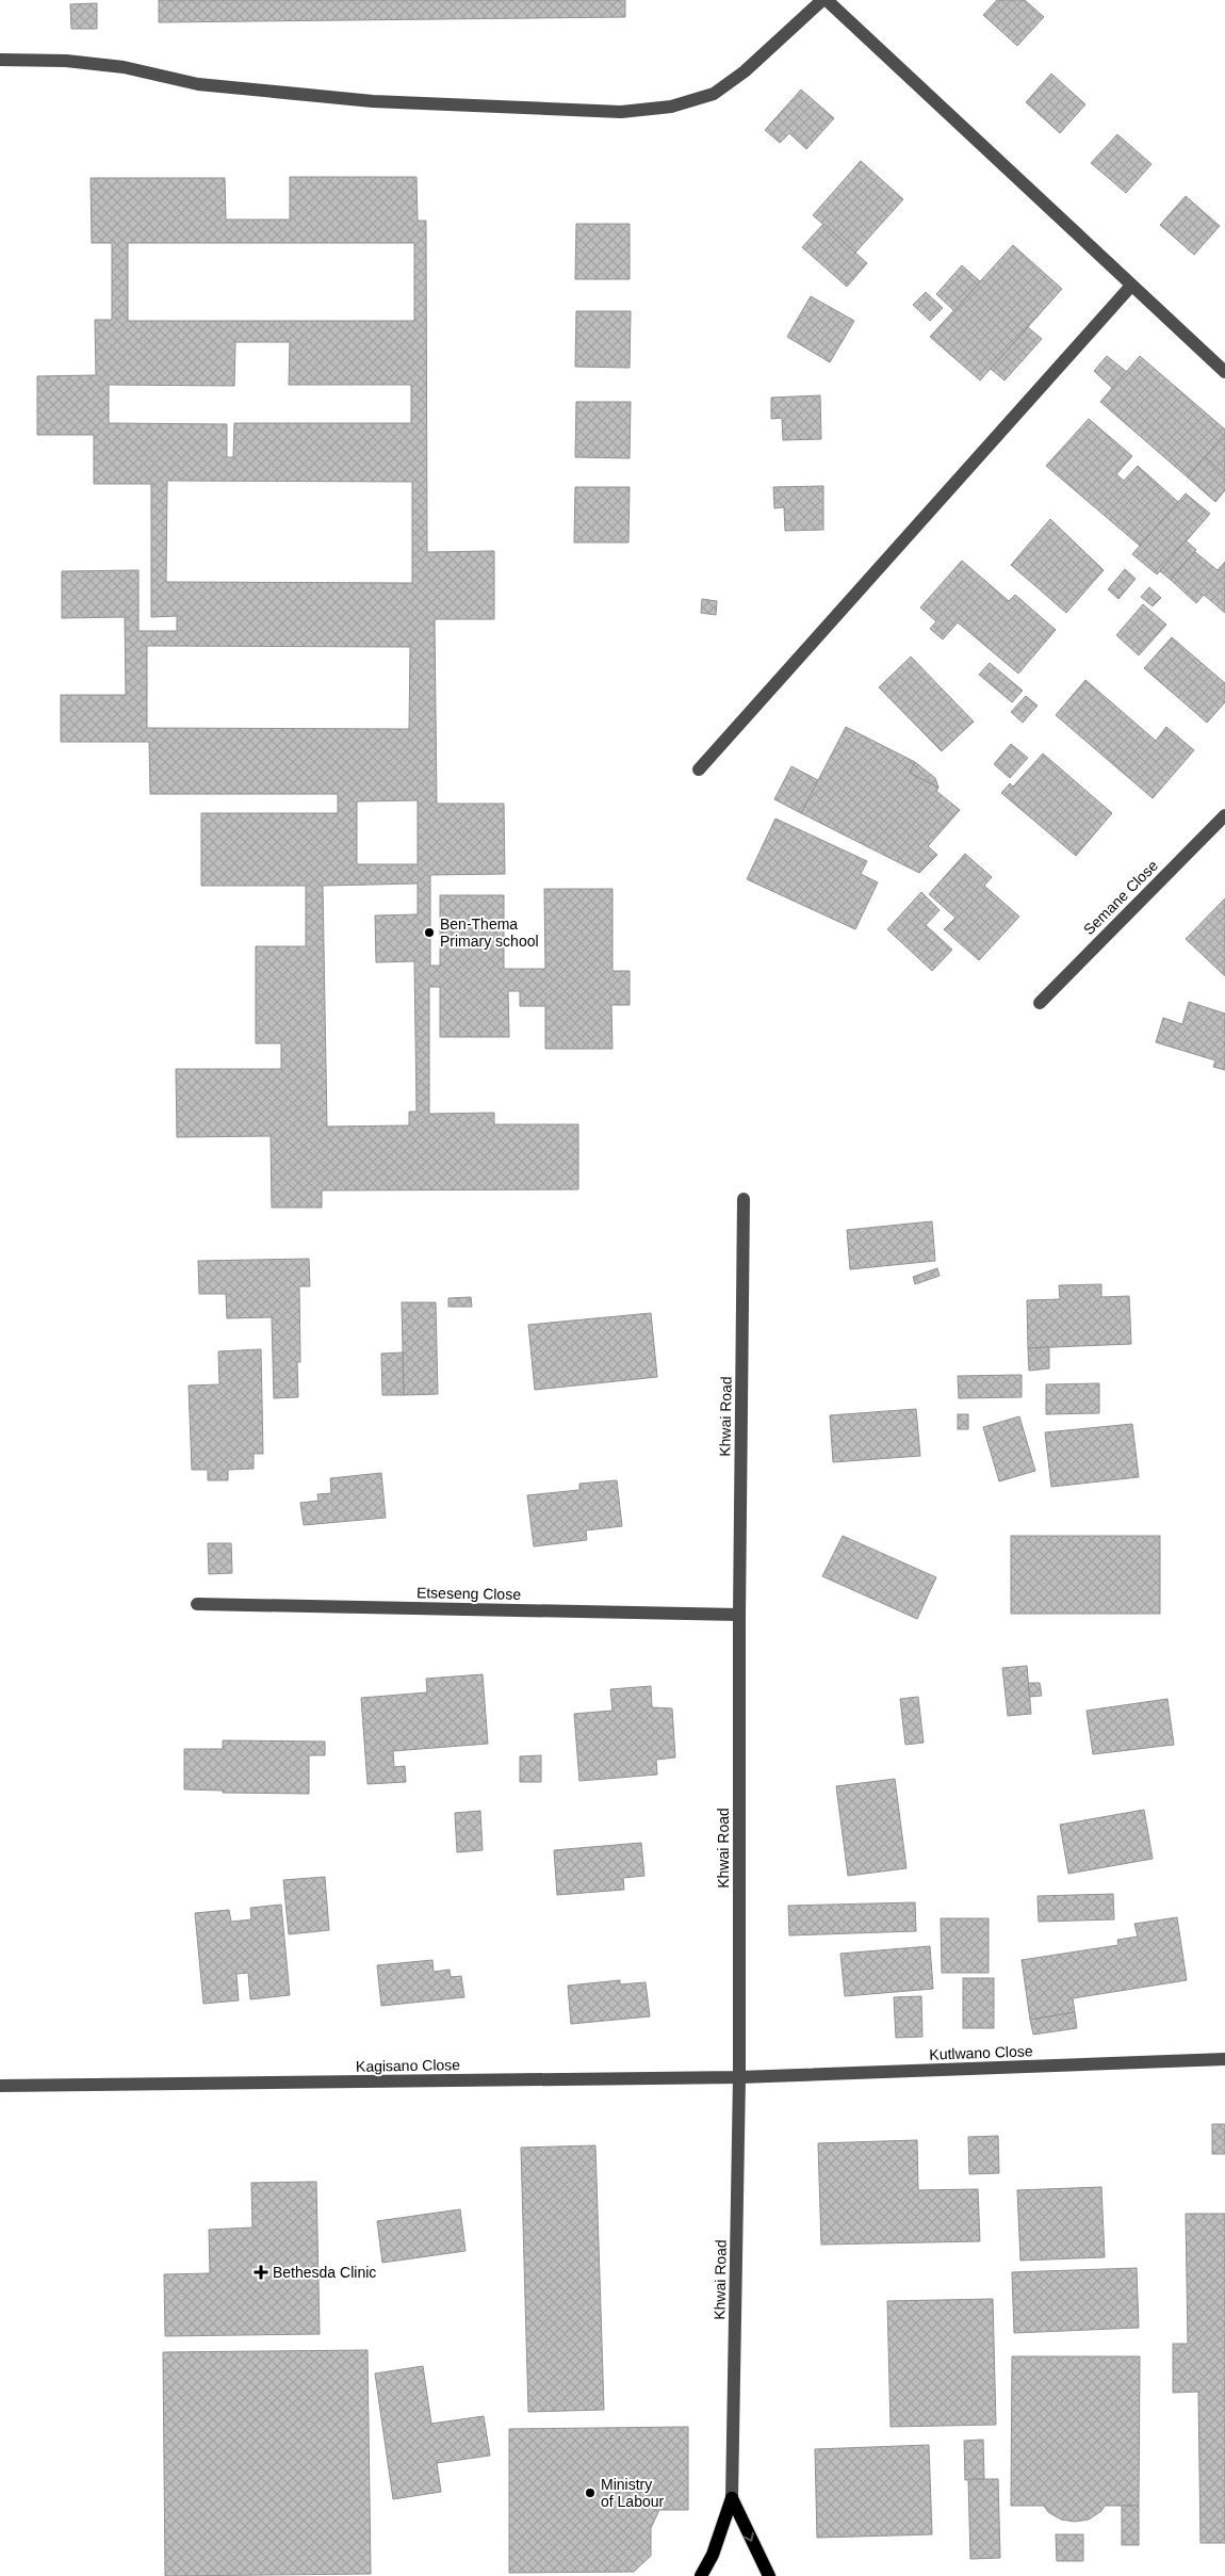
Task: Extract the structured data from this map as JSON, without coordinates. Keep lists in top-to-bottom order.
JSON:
{
  "streets": {
    "street": [
      "Semane Close",
      "Khwai Road",
      "Etseseng Close",
      "Kutlwano Close",
      "Kagisano Close"
    ]
  },
  "crossings": [
    ["Khwai Road", "Etseseng Close"],
    ["Khwai Road", "Kutlwano Close"],
    ["Khwai Road", "Kagisano Close"],
    ["Kutlwano Close", "Kagisano Close"]
  ],
  "places": {
    "other": ["Ben-Thema Primary school", "Ministry of Labour"],
    "health": ["Bethesda Clinic"]
  }
}
